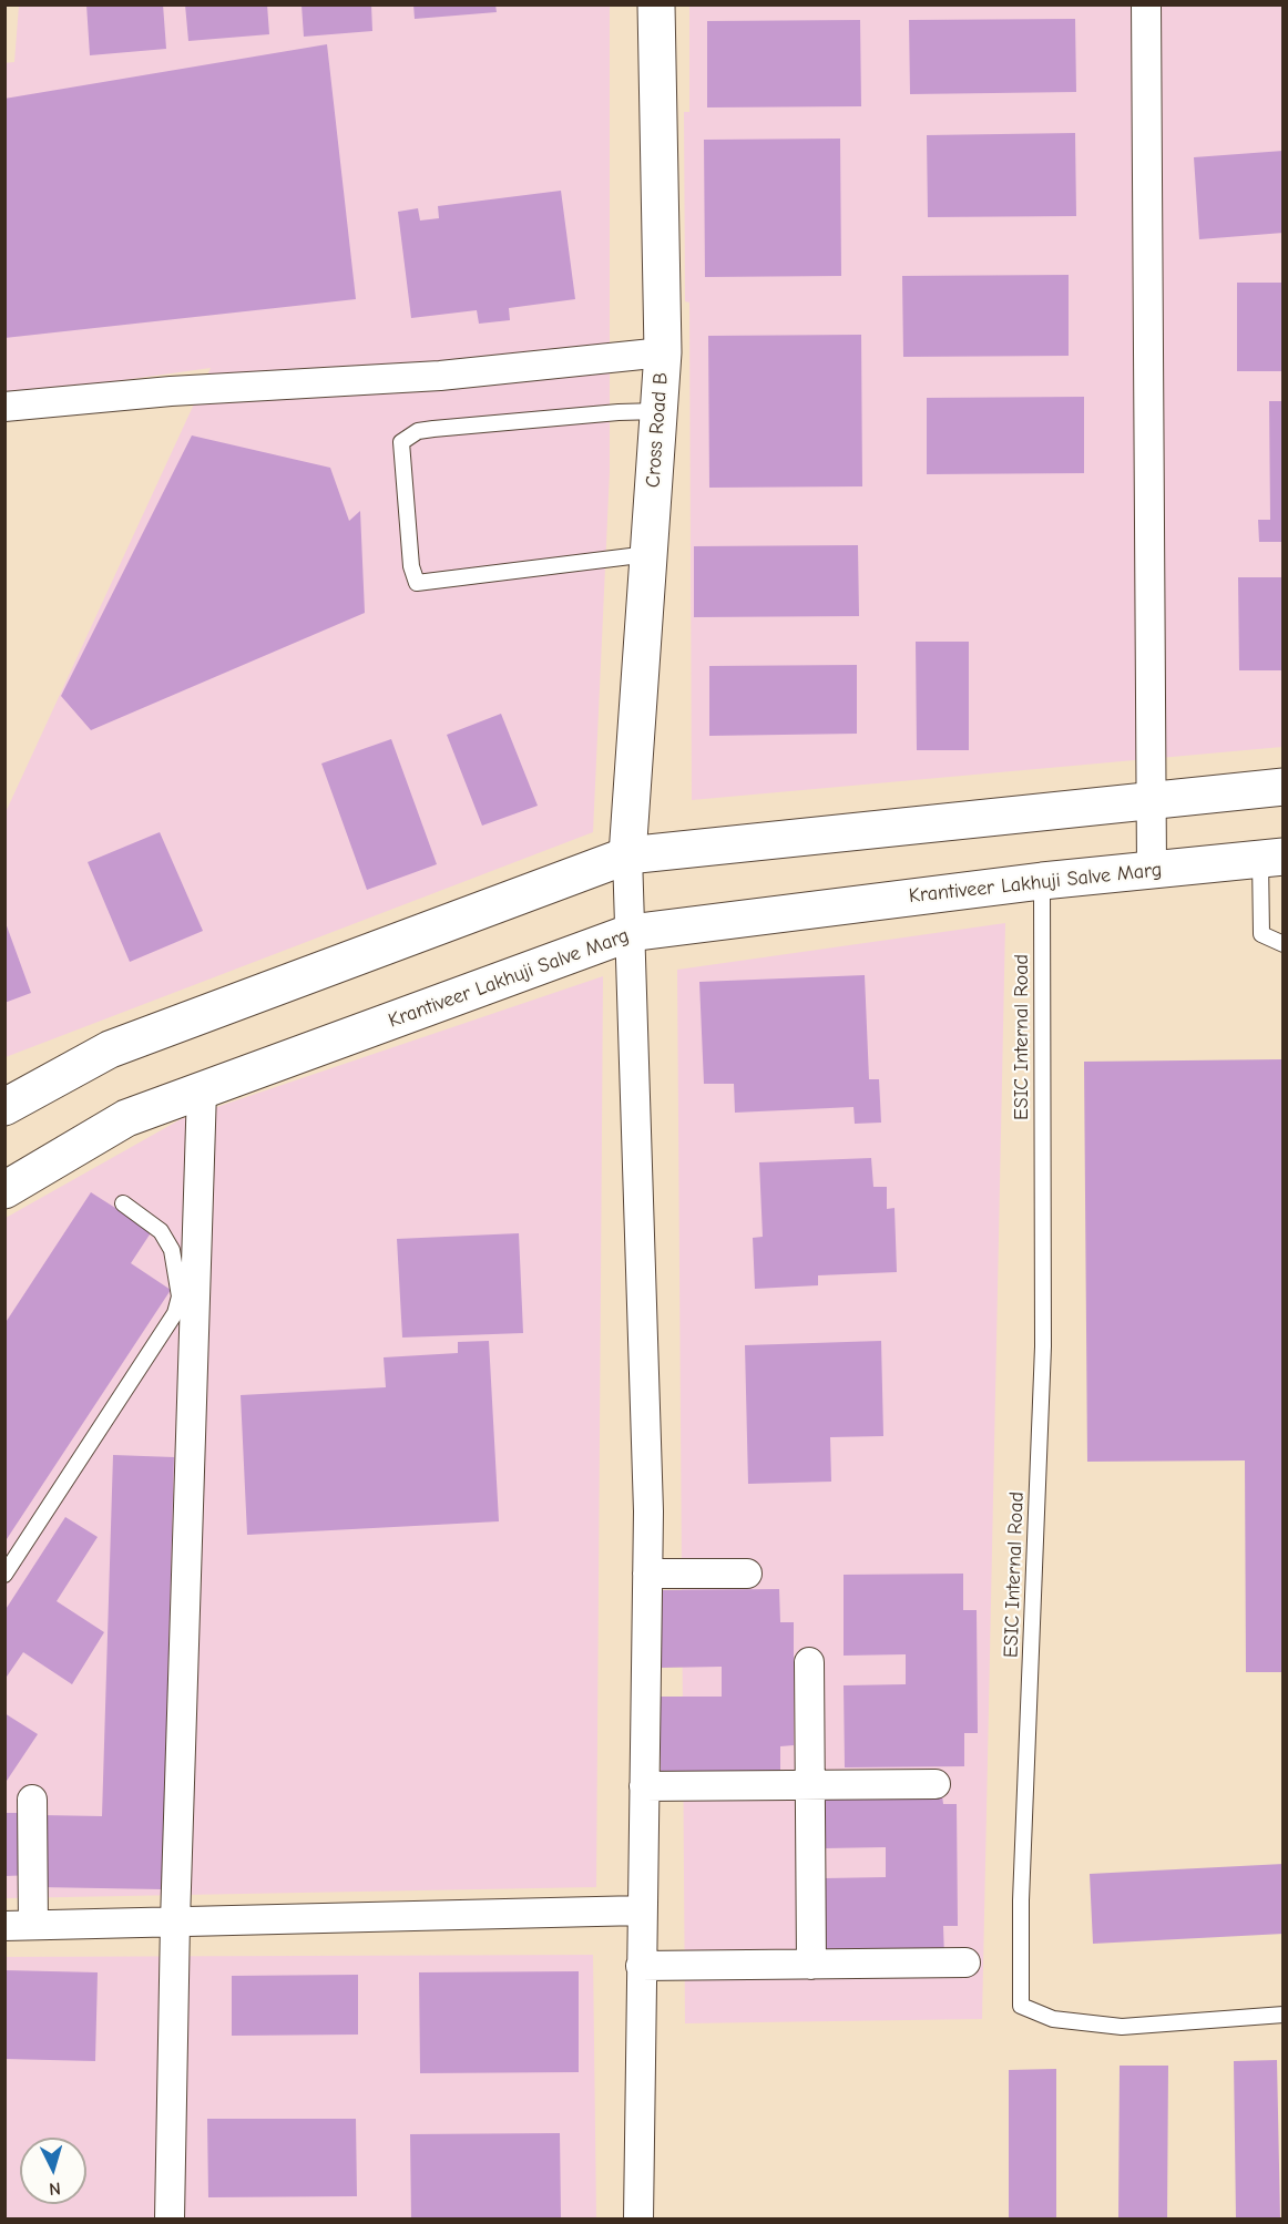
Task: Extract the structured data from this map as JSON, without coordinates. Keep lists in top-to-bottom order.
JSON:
{
  "streets": {
    "main road": ["Cross Road B", "Krantiveer Lakhuji Salve Marg"],
    "lane": ["ESIC Internal Road"]
  },
  "crossings": [
    ["Krantiveer Lakhuji Salve Marg", "ESIC Internal Road"]
  ],
  "north": "bottom"
}
